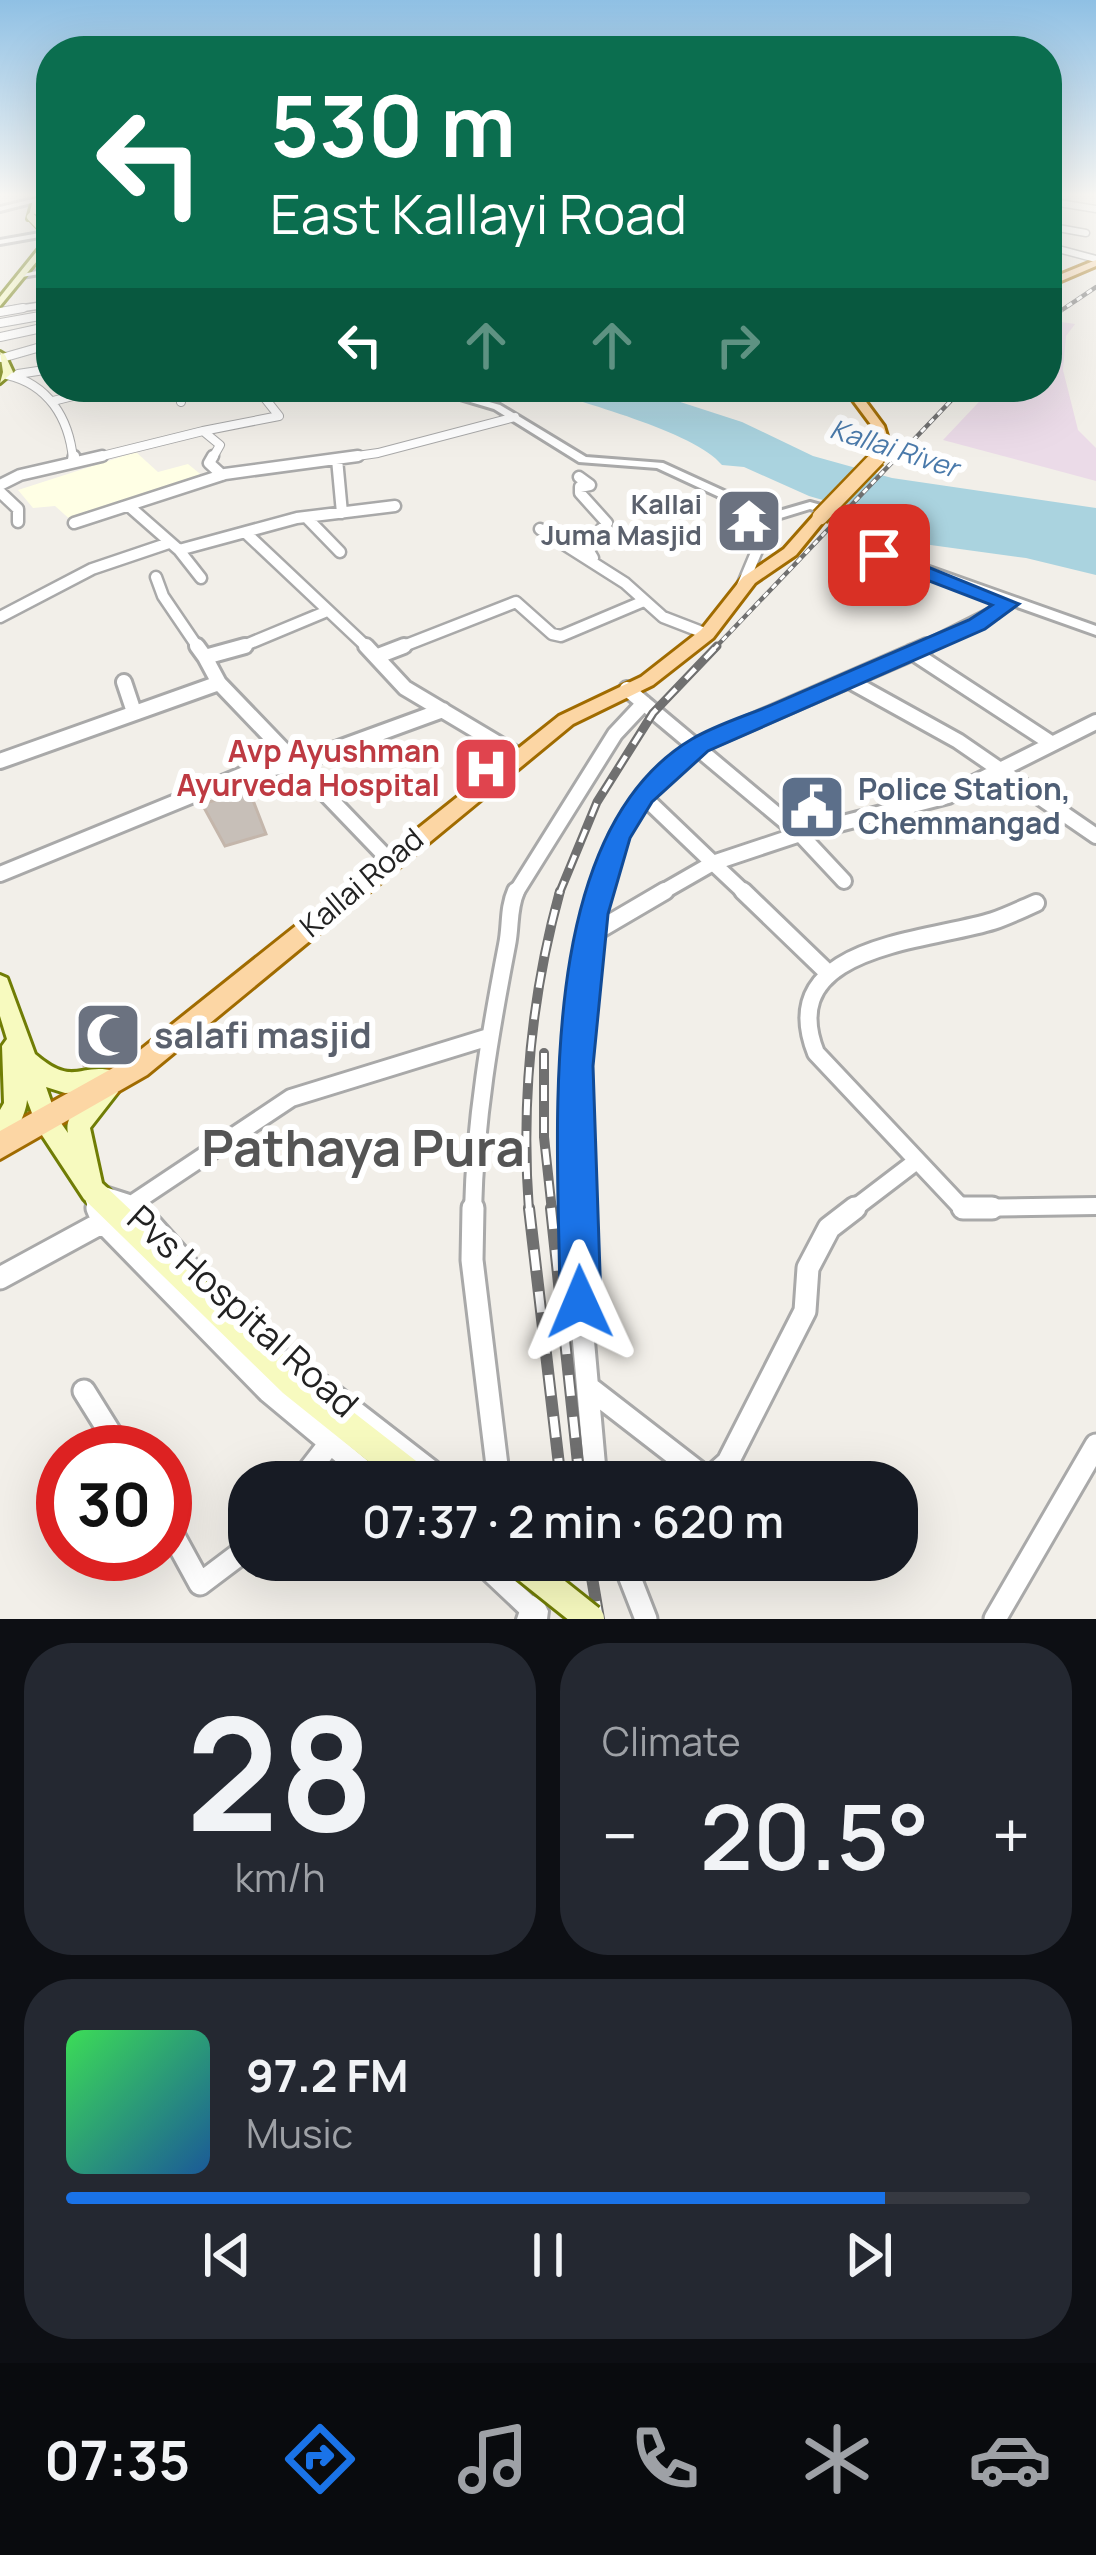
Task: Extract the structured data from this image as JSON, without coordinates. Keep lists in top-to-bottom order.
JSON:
{
  "streets": {
    "main road": ["Kallai Road"],
    "street": ["Pvs Hospital Road"]
  },
  "districts": ["Pathaya Pura"],
  "water": ["Kallai River"],
  "places": {
    "temple": ["Kallai Juma Masjid"],
    "hospital": ["Avp Ayushman Ayurveda Hospital"],
    "public building": ["Police Station, Chemmangad"],
    "mosque": ["salafi masjid"]
  },
  "page": {
    "turn": ["530 m", "East Kallayi Road"],
    "limit": "30",
    "trip": "07:37 · 2 min · 620 m",
    "tile": [
      ["28", "km/h"],
      "Climate"
    ],
    "heat": ["−", "20.5°", "+"],
    "song": ["97.2 FM", "Music"],
    "tabs": "07:35"
  }
}
